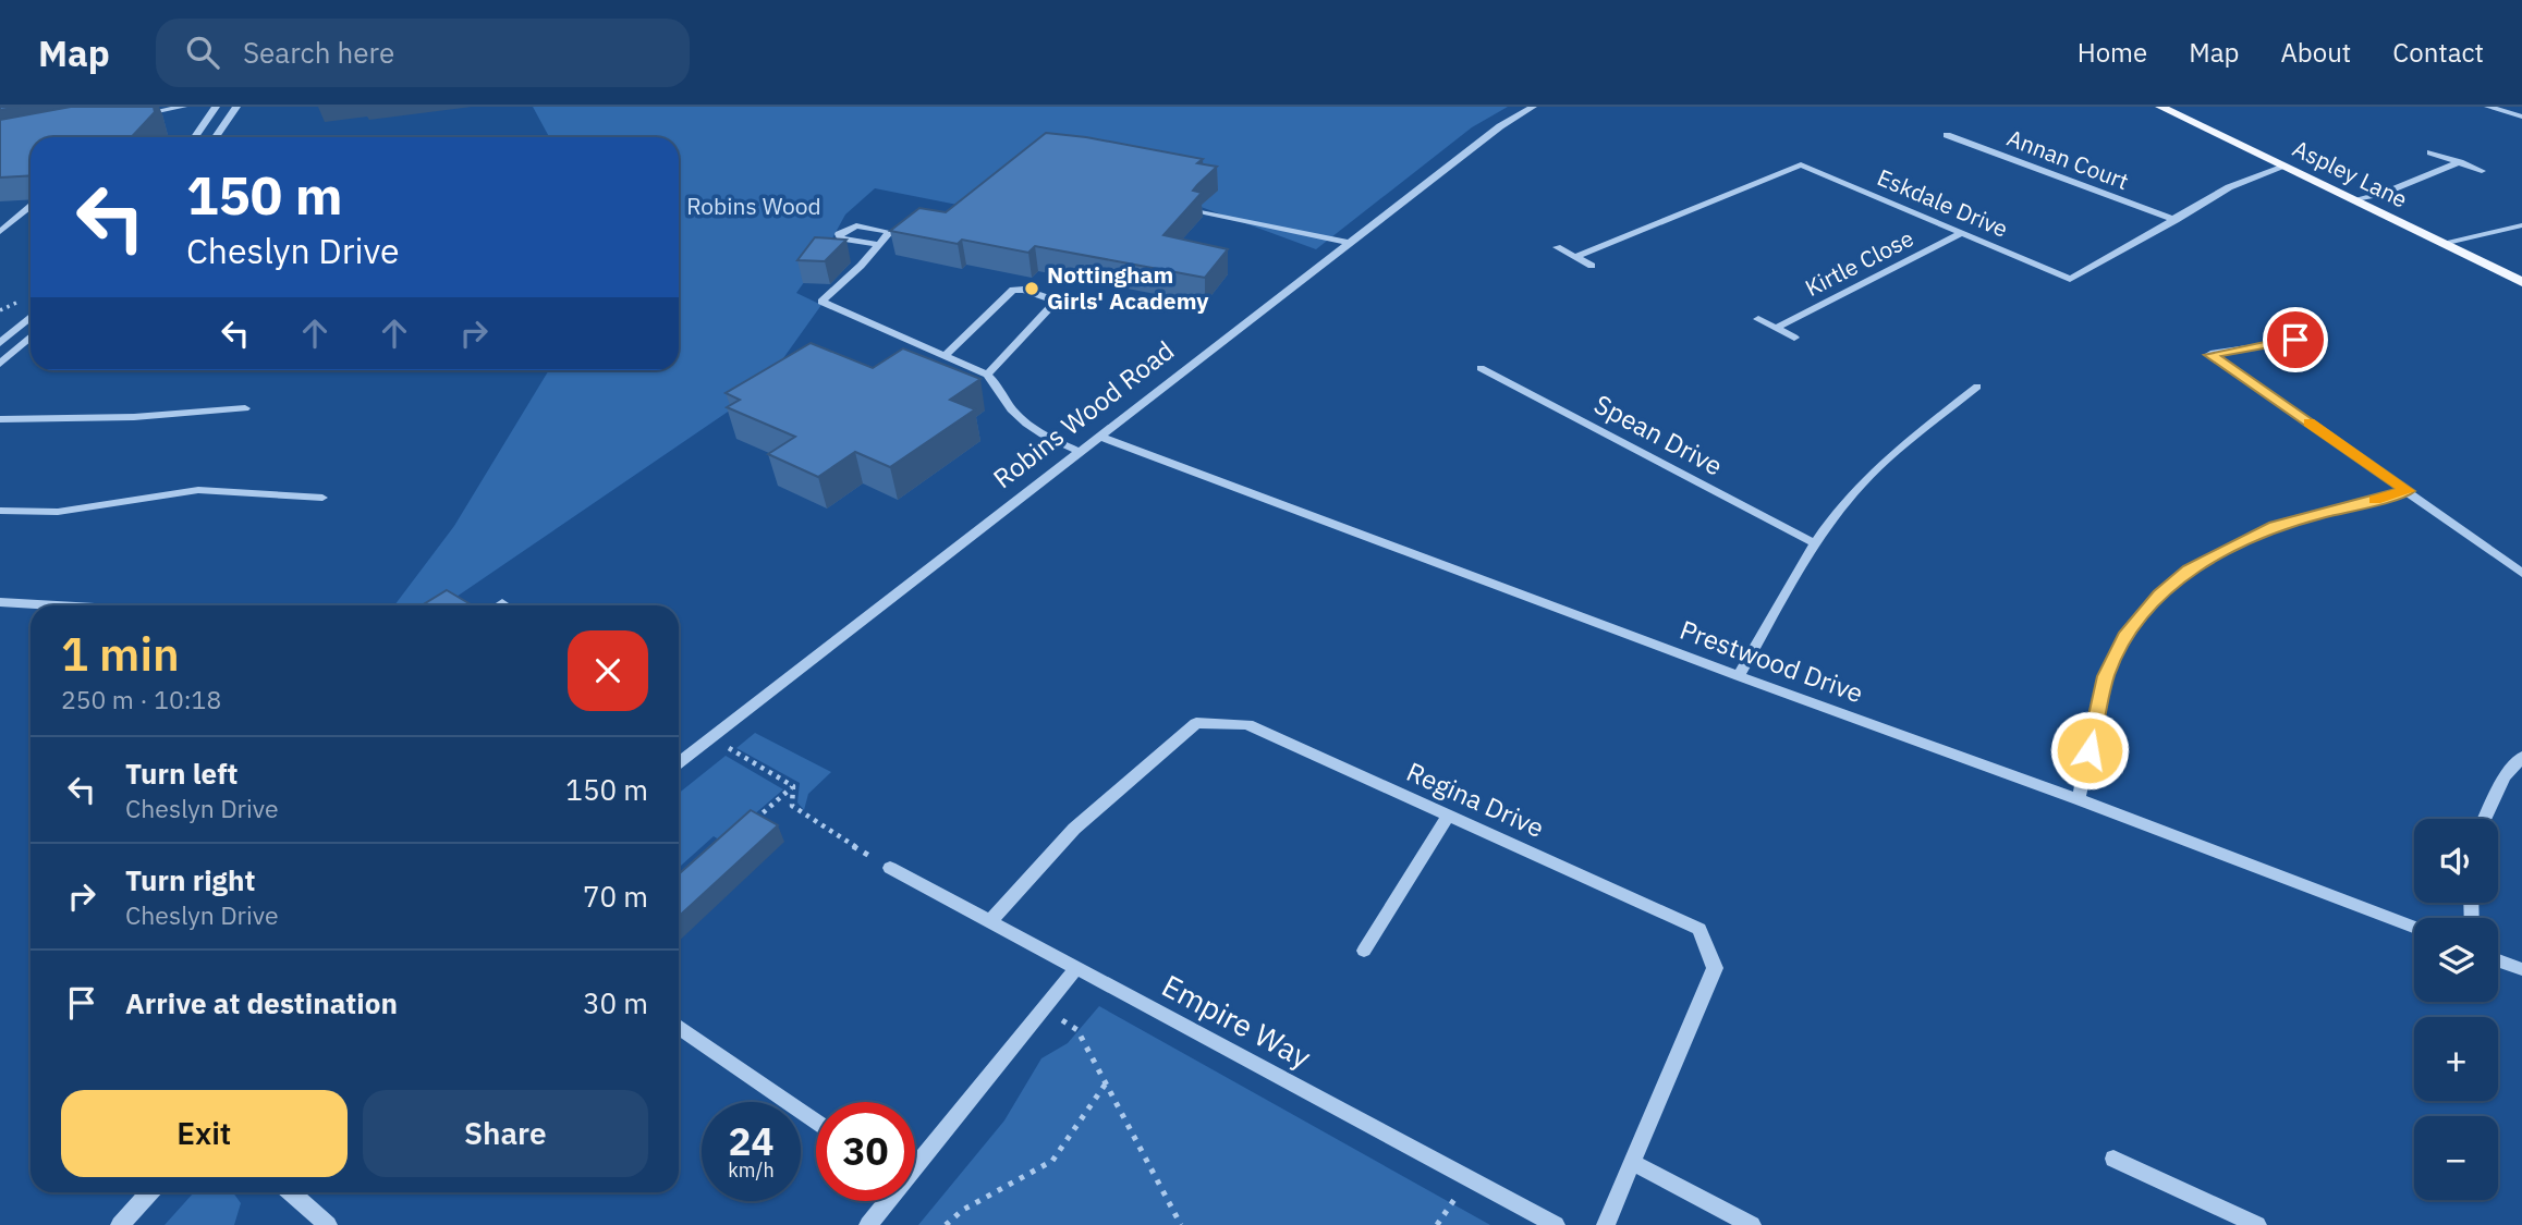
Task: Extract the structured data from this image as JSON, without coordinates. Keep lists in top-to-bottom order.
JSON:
{
  "streets": {
    "main road": ["Aspley Lane"],
    "street": [
      "Annan Court",
      "Eskdale Drive",
      "Kirtle Close",
      "Robins Wood Road",
      "Spean Drive",
      "Prestwood Drive",
      "Regina Drive",
      "Empire Way"
    ]
  },
  "crossings": [
    ["Annan Court", "Eskdale Drive"],
    ["Aspley Lane", "Eskdale Drive"],
    ["Eskdale Drive", "Kirtle Close"],
    ["Robins Wood Road", "Prestwood Drive"],
    ["Regina Drive", "Empire Way"]
  ],
  "parks": ["Robins Wood"],
  "places": ["Nottingham Girls' Academy"],
  "page": {
    "header": "Map",
    "search": "Search here",
    "nav": [
      "Home",
      "Map",
      "About",
      "Contact"
    ],
    "turn": ["150 m", "Cheslyn Drive"],
    "heading": ["1 min", "250 m · 10:18"],
    "list": [
      {
        "name": "Turn left",
        "note": "Cheslyn Drive",
        "value": "150 m"
      },
      {
        "name": "Turn right",
        "note": "Cheslyn Drive",
        "value": "70 m"
      },
      {
        "name": "Arrive at destination",
        "value": "30 m"
      }
    ],
    "map_buttons": ["+", "−"],
    "buttons": ["Exit", "Share"],
    "speed": "24 km/h",
    "limit": "30"
  }
}
